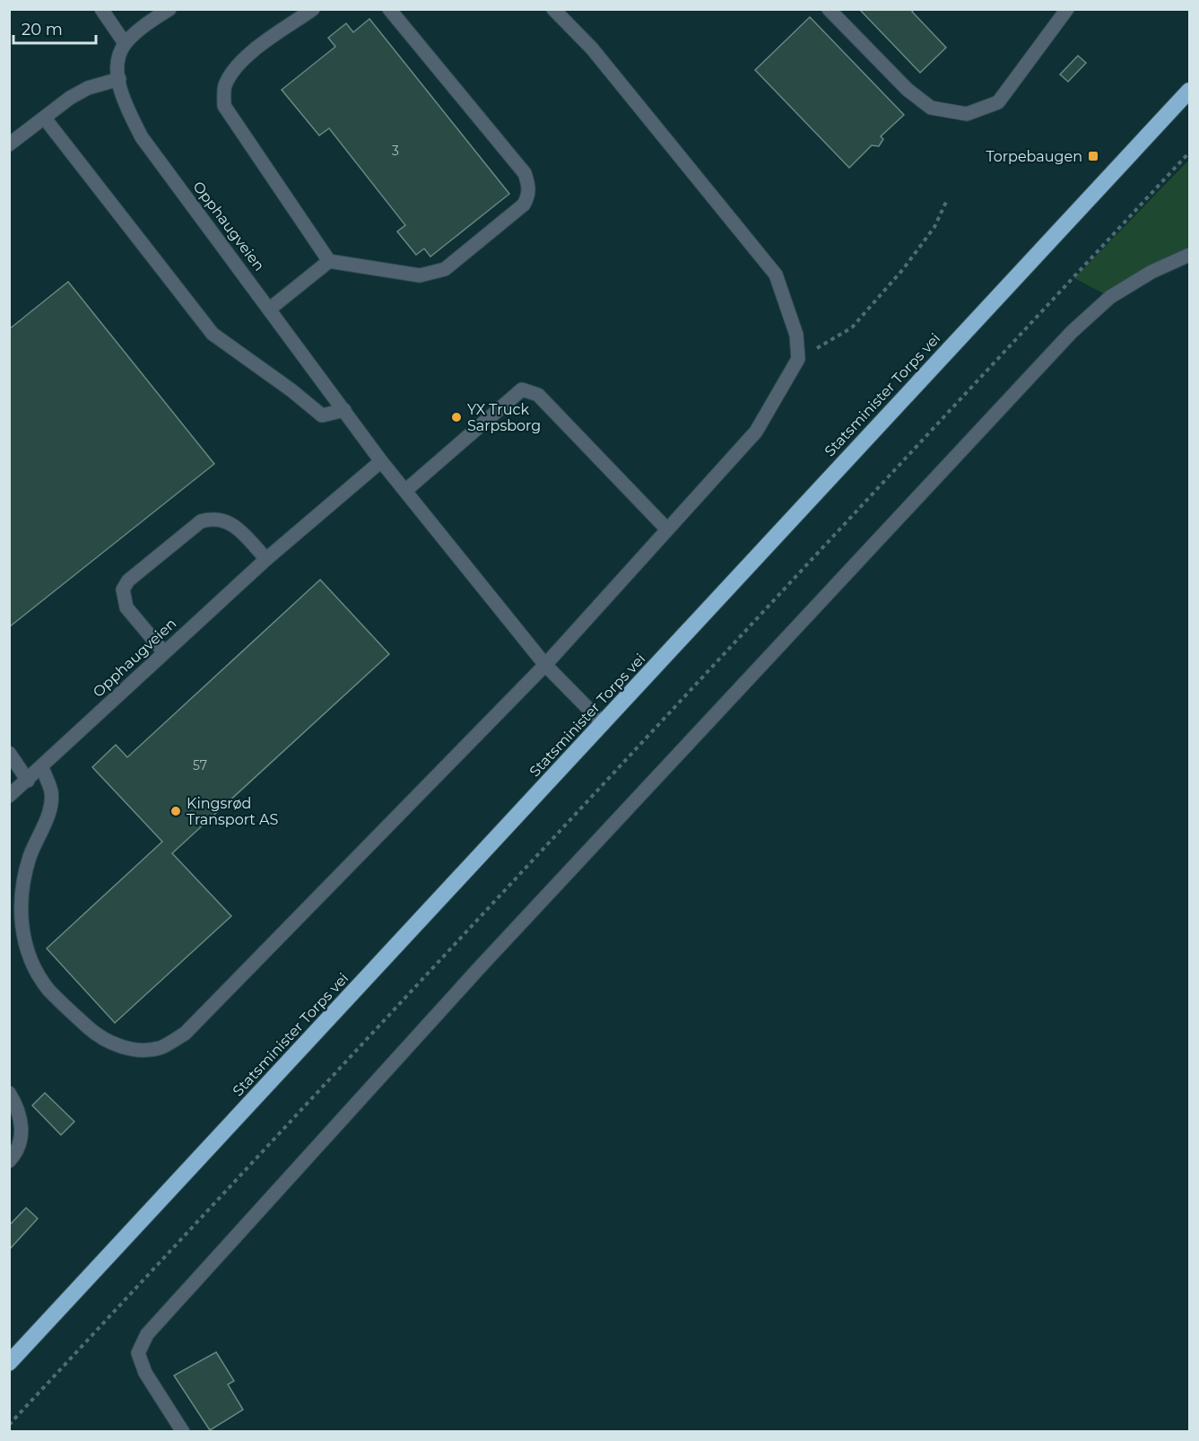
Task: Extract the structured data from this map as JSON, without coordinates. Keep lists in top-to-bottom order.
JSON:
{
  "streets": {
    "highway": ["Statsminister Torps vei"],
    "street": ["Opphaugveien"]
  },
  "crossings": [
    ["Opphaugveien", "Statsminister Torps vei"]
  ],
  "places": {
    "transit": ["Torpebaugen"],
    "other": ["YX Truck Sarpsborg", "Kingsrød Transport AS"]
  },
  "house_numbers": ["3", "57"],
  "scale_bar": "20 m"
}
